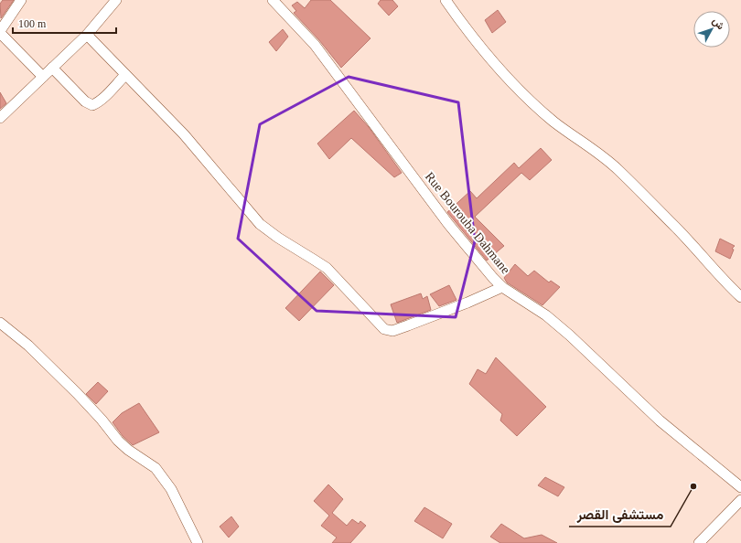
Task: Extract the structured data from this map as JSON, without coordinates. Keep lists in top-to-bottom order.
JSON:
{
  "streets": {
    "street": ["Rue Bourouba Dahmane"]
  },
  "places": ["مستشفى القصر"],
  "scale_bar": "100 m",
  "north": "top right"
}
